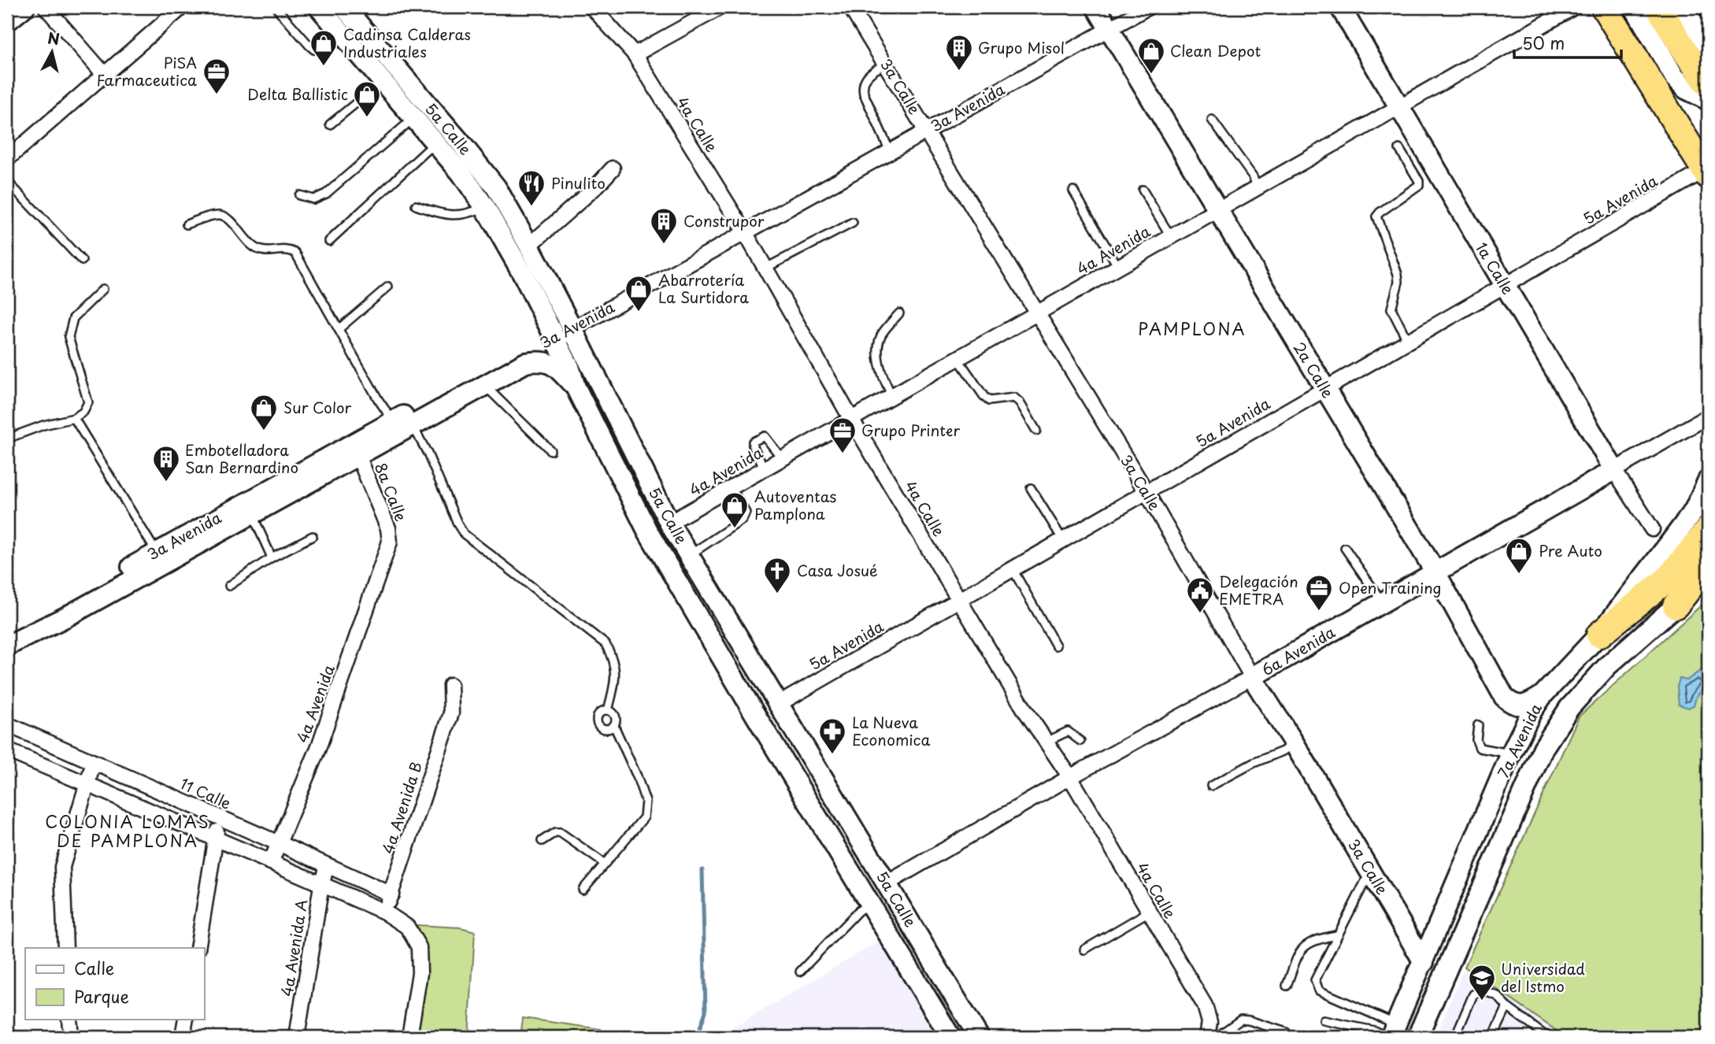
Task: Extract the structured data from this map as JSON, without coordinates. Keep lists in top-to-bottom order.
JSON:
{
  "streets": {
    "main road": [
      "3a Calle",
      "3a Avenida",
      "5a Calle",
      "1a Calle",
      "2a Calle",
      "6a Avenida",
      "7a Avenida"
    ],
    "street": [
      "4a Calle",
      "5a Avenida",
      "4a Avenida",
      "8a Calle",
      "11 Calle",
      "4a Avenida B",
      "4a Avenida A"
    ]
  },
  "crossings": [
    ["3a Calle", "3a Avenida"],
    ["3a Calle", "5a Avenida"],
    ["3a Calle", "4a Avenida"],
    ["3a Calle", "6a Avenida"],
    ["3a Calle", "7a Avenida"],
    ["3a Avenida", "4a Calle"],
    ["3a Avenida", "5a Calle"],
    ["3a Avenida", "2a Calle"],
    ["3a Avenida", "8a Calle"],
    ["4a Calle", "5a Avenida"],
    ["4a Calle", "4a Avenida"],
    ["4a Calle", "6a Avenida"],
    ["5a Calle", "5a Avenida"],
    ["5a Calle", "4a Avenida"],
    ["5a Calle", "6a Avenida"],
    ["5a Avenida", "1a Calle"],
    ["5a Avenida", "2a Calle"],
    ["4a Avenida", "1a Calle"],
    ["4a Avenida", "2a Calle"],
    ["4a Avenida", "8a Calle"],
    ["4a Avenida", "11 Calle"],
    ["1a Calle", "6a Avenida"],
    ["2a Calle", "6a Avenida"],
    ["2a Calle", "7a Avenida"],
    ["11 Calle", "4a Avenida B"],
    ["11 Calle", "4a Avenida A"]
  ],
  "districts": ["PAMPLONA", "COLONIA LOMAS DE PAMPLONA"],
  "places": {
    "shop": [
      "Cadinsa Calderas Industriales",
      "Clean Depot",
      "Delta Ballistic",
      "Abarrotería La Surtidora",
      "Sur Color",
      "Autoventas Pamplona",
      "Pre Auto"
    ],
    "building": ["Grupo Misol", "Construpor", "Embotelladora San Bernardino"],
    "office": ["PiSA Farmaceutica", "Grupo Printer", "Open Training"],
    "restaurant": ["Pinulito"],
    "church": ["Casa Josué"],
    "public building": ["Delegación EMETRA"],
    "pharmacy": ["La Nueva Economica"],
    "school or university": ["Universidad del Istmo"]
  },
  "legend": ["Calle", "Parque"],
  "scale_bar": "50 m",
  "north": "top"
}
